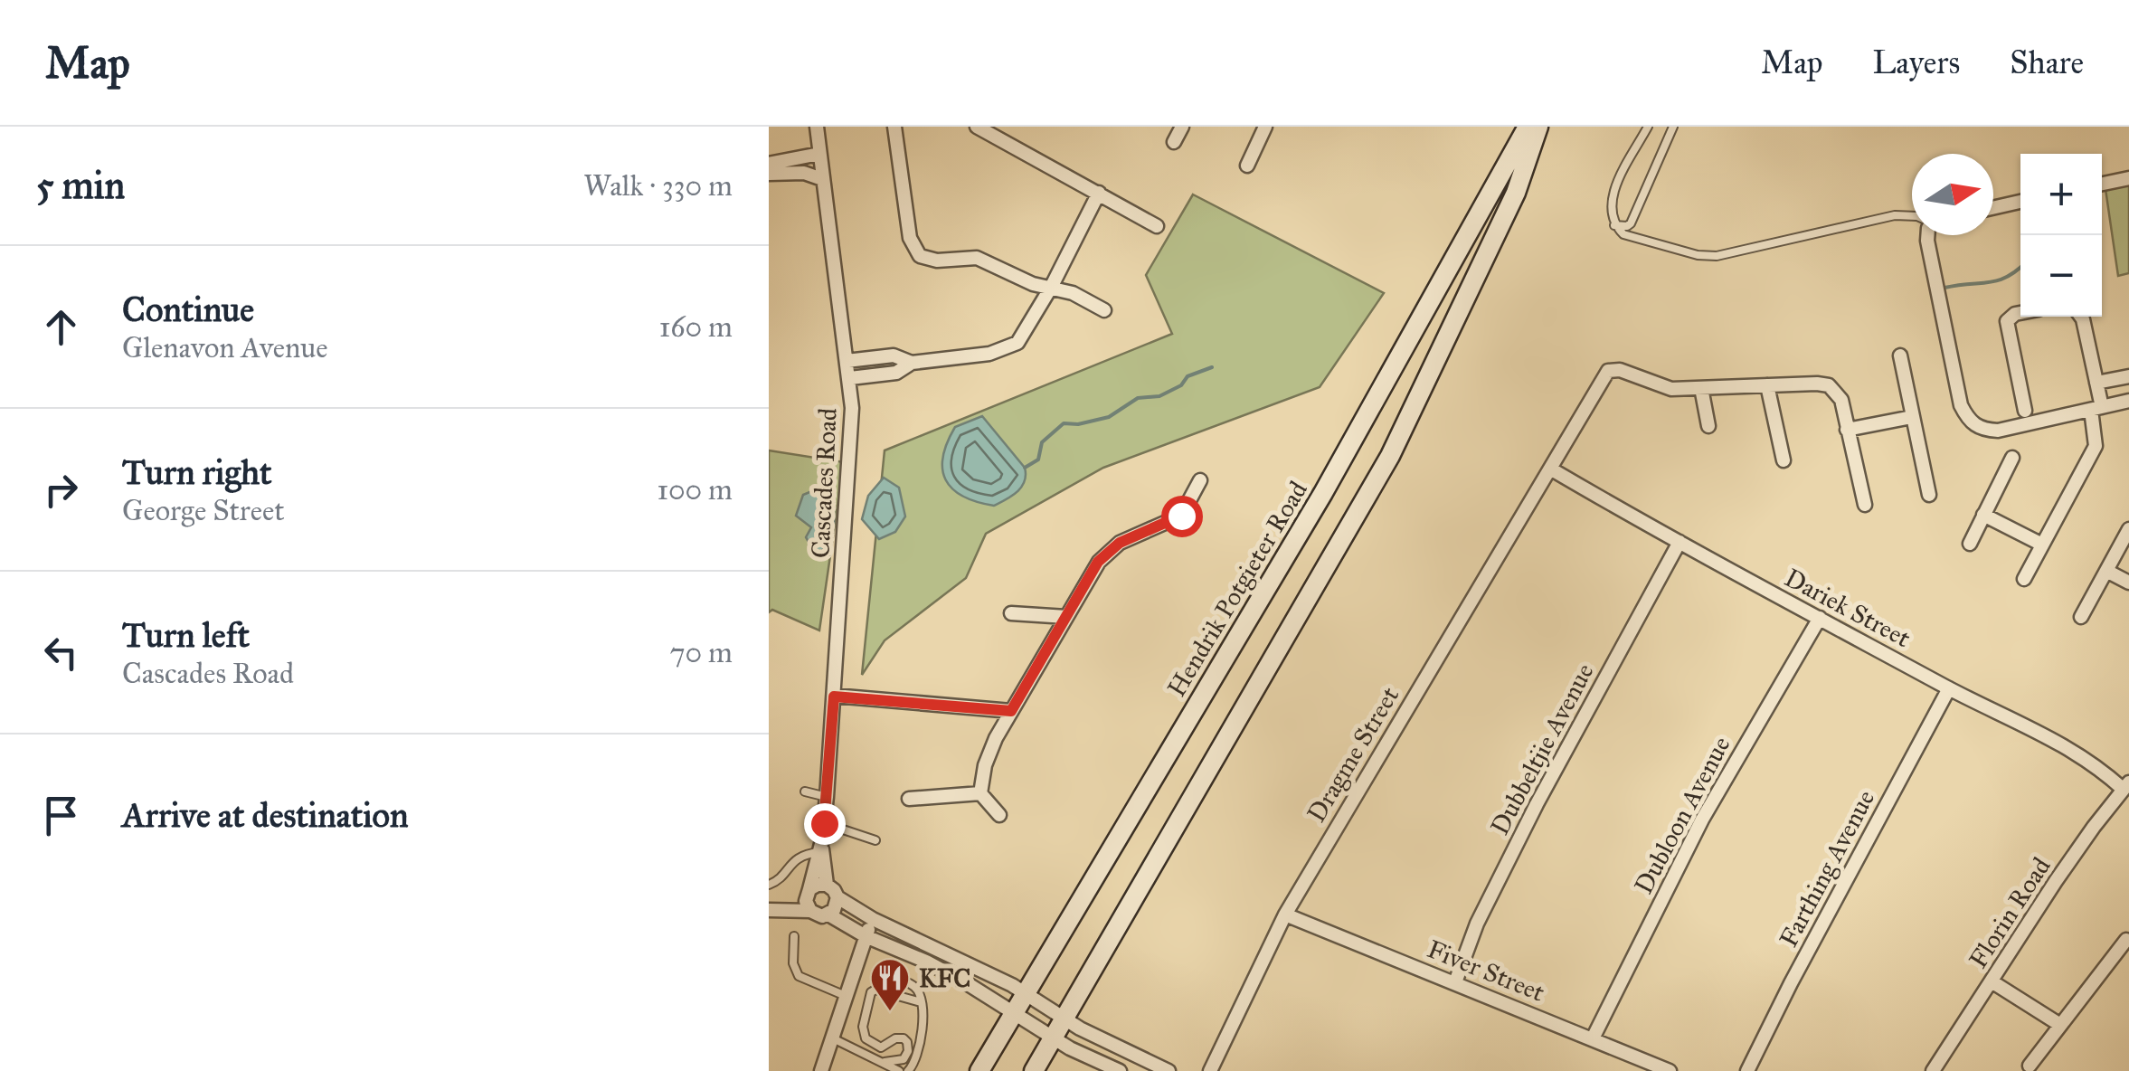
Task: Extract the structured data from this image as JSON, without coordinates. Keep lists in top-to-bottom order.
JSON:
{
  "streets": {
    "main road": ["Hendrik Potgieter Road"],
    "street": [
      "Cascades Road",
      "Dariek Street",
      "Dubbeltjie Avenue",
      "Dragme Street",
      "Dubloon Avenue",
      "Farthing Avenue",
      "Florin Road",
      "Fiver Street"
    ]
  },
  "crossings": [
    ["Dariek Street", "Dubbeltjie Avenue"],
    ["Dariek Street", "Dragme Street"],
    ["Dariek Street", "Dubloon Avenue"],
    ["Dariek Street", "Farthing Avenue"],
    ["Dariek Street", "Florin Road"],
    ["Dubbeltjie Avenue", "Fiver Street"],
    ["Dragme Street", "Fiver Street"],
    ["Dubloon Avenue", "Fiver Street"]
  ],
  "places": {
    "restaurant": ["KFC"]
  },
  "north": "right",
  "page": {
    "header": "Map",
    "nav": ["Map", "Layers", "Share"],
    "heading": ["5 min", "Walk · 330 m"],
    "map_buttons": ["+", "−"],
    "list": [
      ["Continue", "Glenavon Avenue", "160 m"],
      ["Turn right", "George Street", "100 m"],
      ["Turn left", "Cascades Road", "70 m"],
      "Arrive at destination"
    ]
  }
}
